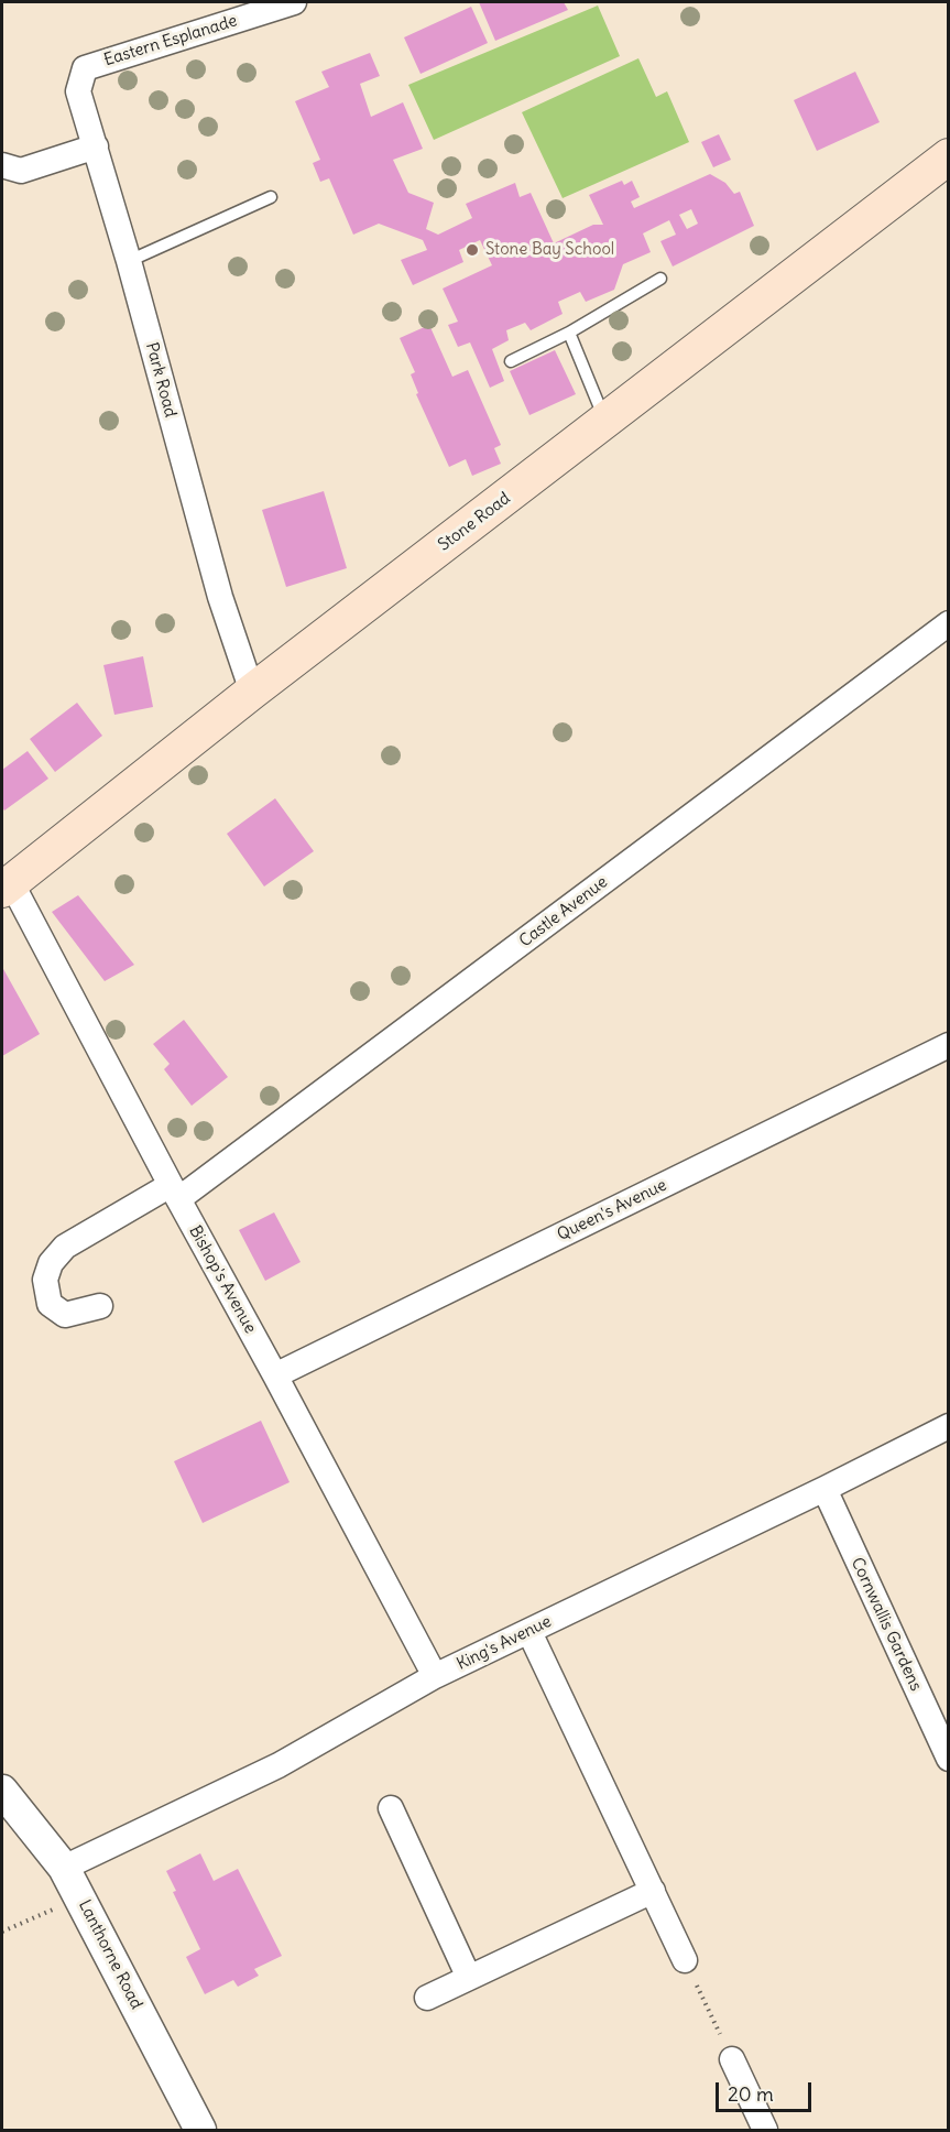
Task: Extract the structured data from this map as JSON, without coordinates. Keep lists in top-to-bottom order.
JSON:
{
  "streets": {
    "main road": ["Stone Road"],
    "street": [
      "Eastern Esplanade",
      "Park Road",
      "Castle Avenue",
      "Queen's Avenue",
      "Bishop's Avenue",
      "Cornwallis Gardens",
      "King's Avenue",
      "Lanthorne Road"
    ]
  },
  "crossings": [
    ["Eastern Esplanade", "Park Road"],
    ["Park Road", "Stone Road"],
    ["Stone Road", "Bishop's Avenue"],
    ["Castle Avenue", "Bishop's Avenue"],
    ["Queen's Avenue", "Bishop's Avenue"],
    ["Bishop's Avenue", "King's Avenue"],
    ["Cornwallis Gardens", "King's Avenue"],
    ["King's Avenue", "Lanthorne Road"]
  ],
  "places": ["Stone Bay School"],
  "scale_bar": "20 m"
}
